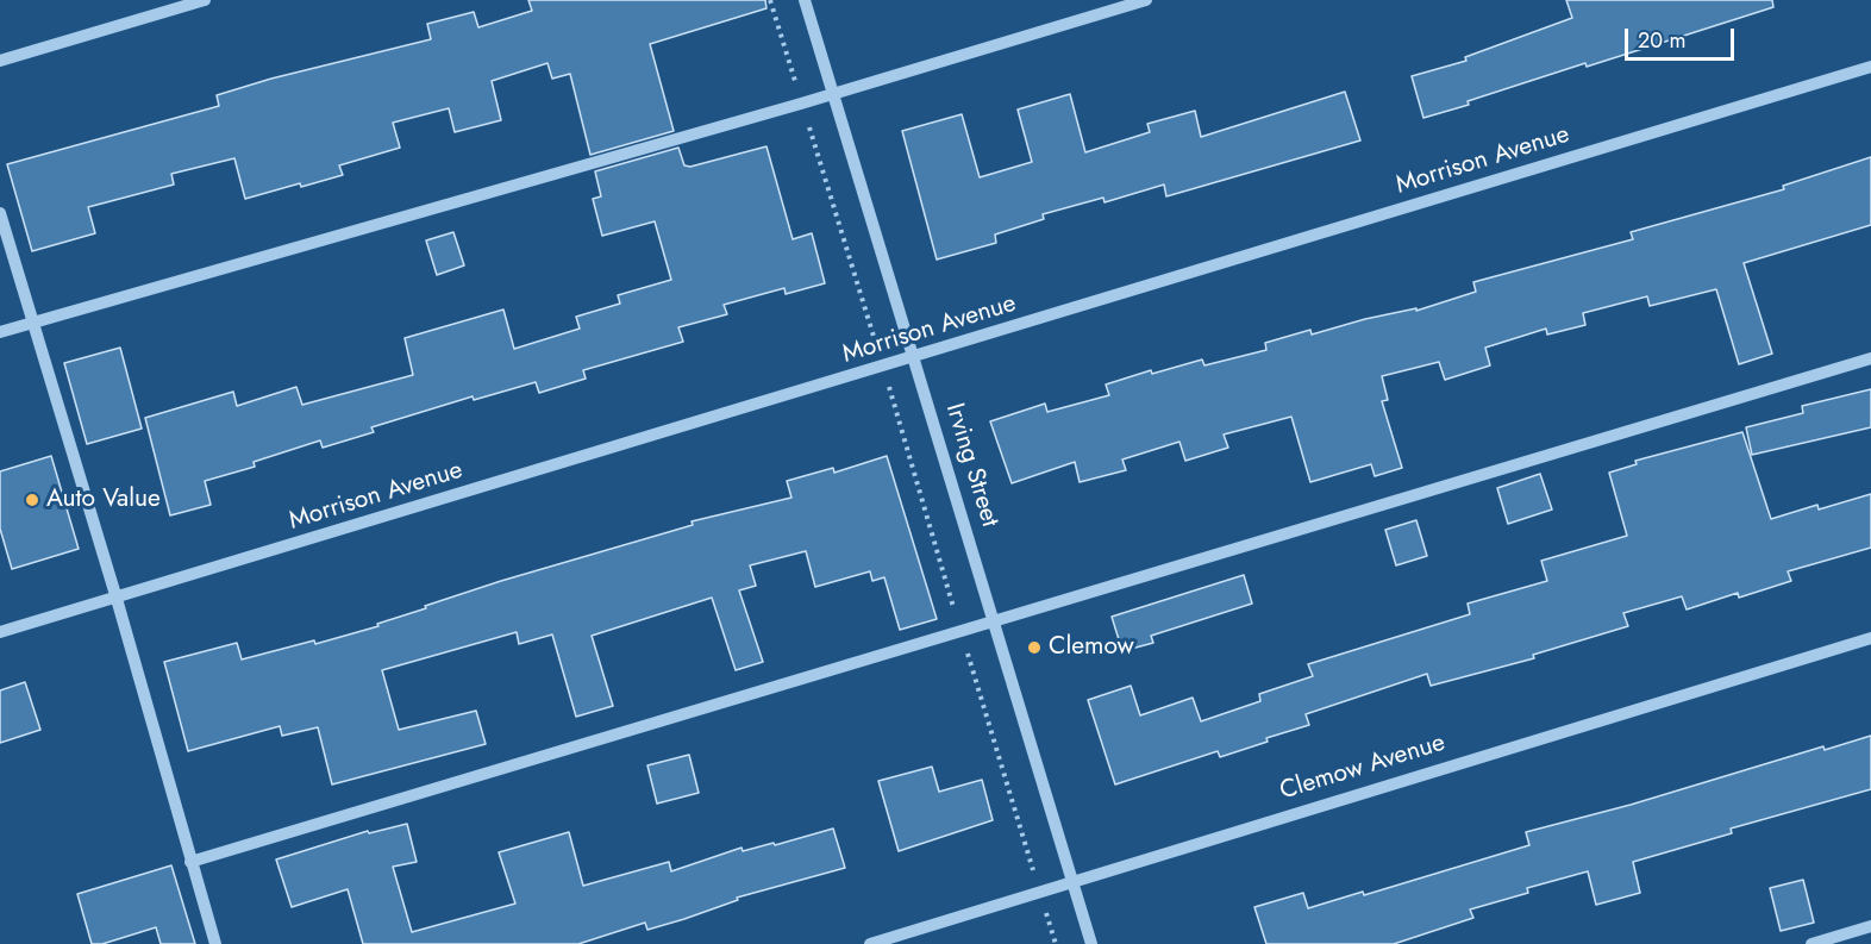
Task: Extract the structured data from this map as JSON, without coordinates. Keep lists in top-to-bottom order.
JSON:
{
  "streets": {
    "street": ["Morrison Avenue", "Irving Street", "Clemow Avenue"]
  },
  "crossings": [
    ["Morrison Avenue", "Irving Street"],
    ["Irving Street", "Clemow Avenue"]
  ],
  "places": ["Auto Value", "Clemow"],
  "scale_bar": "20 m"
}
